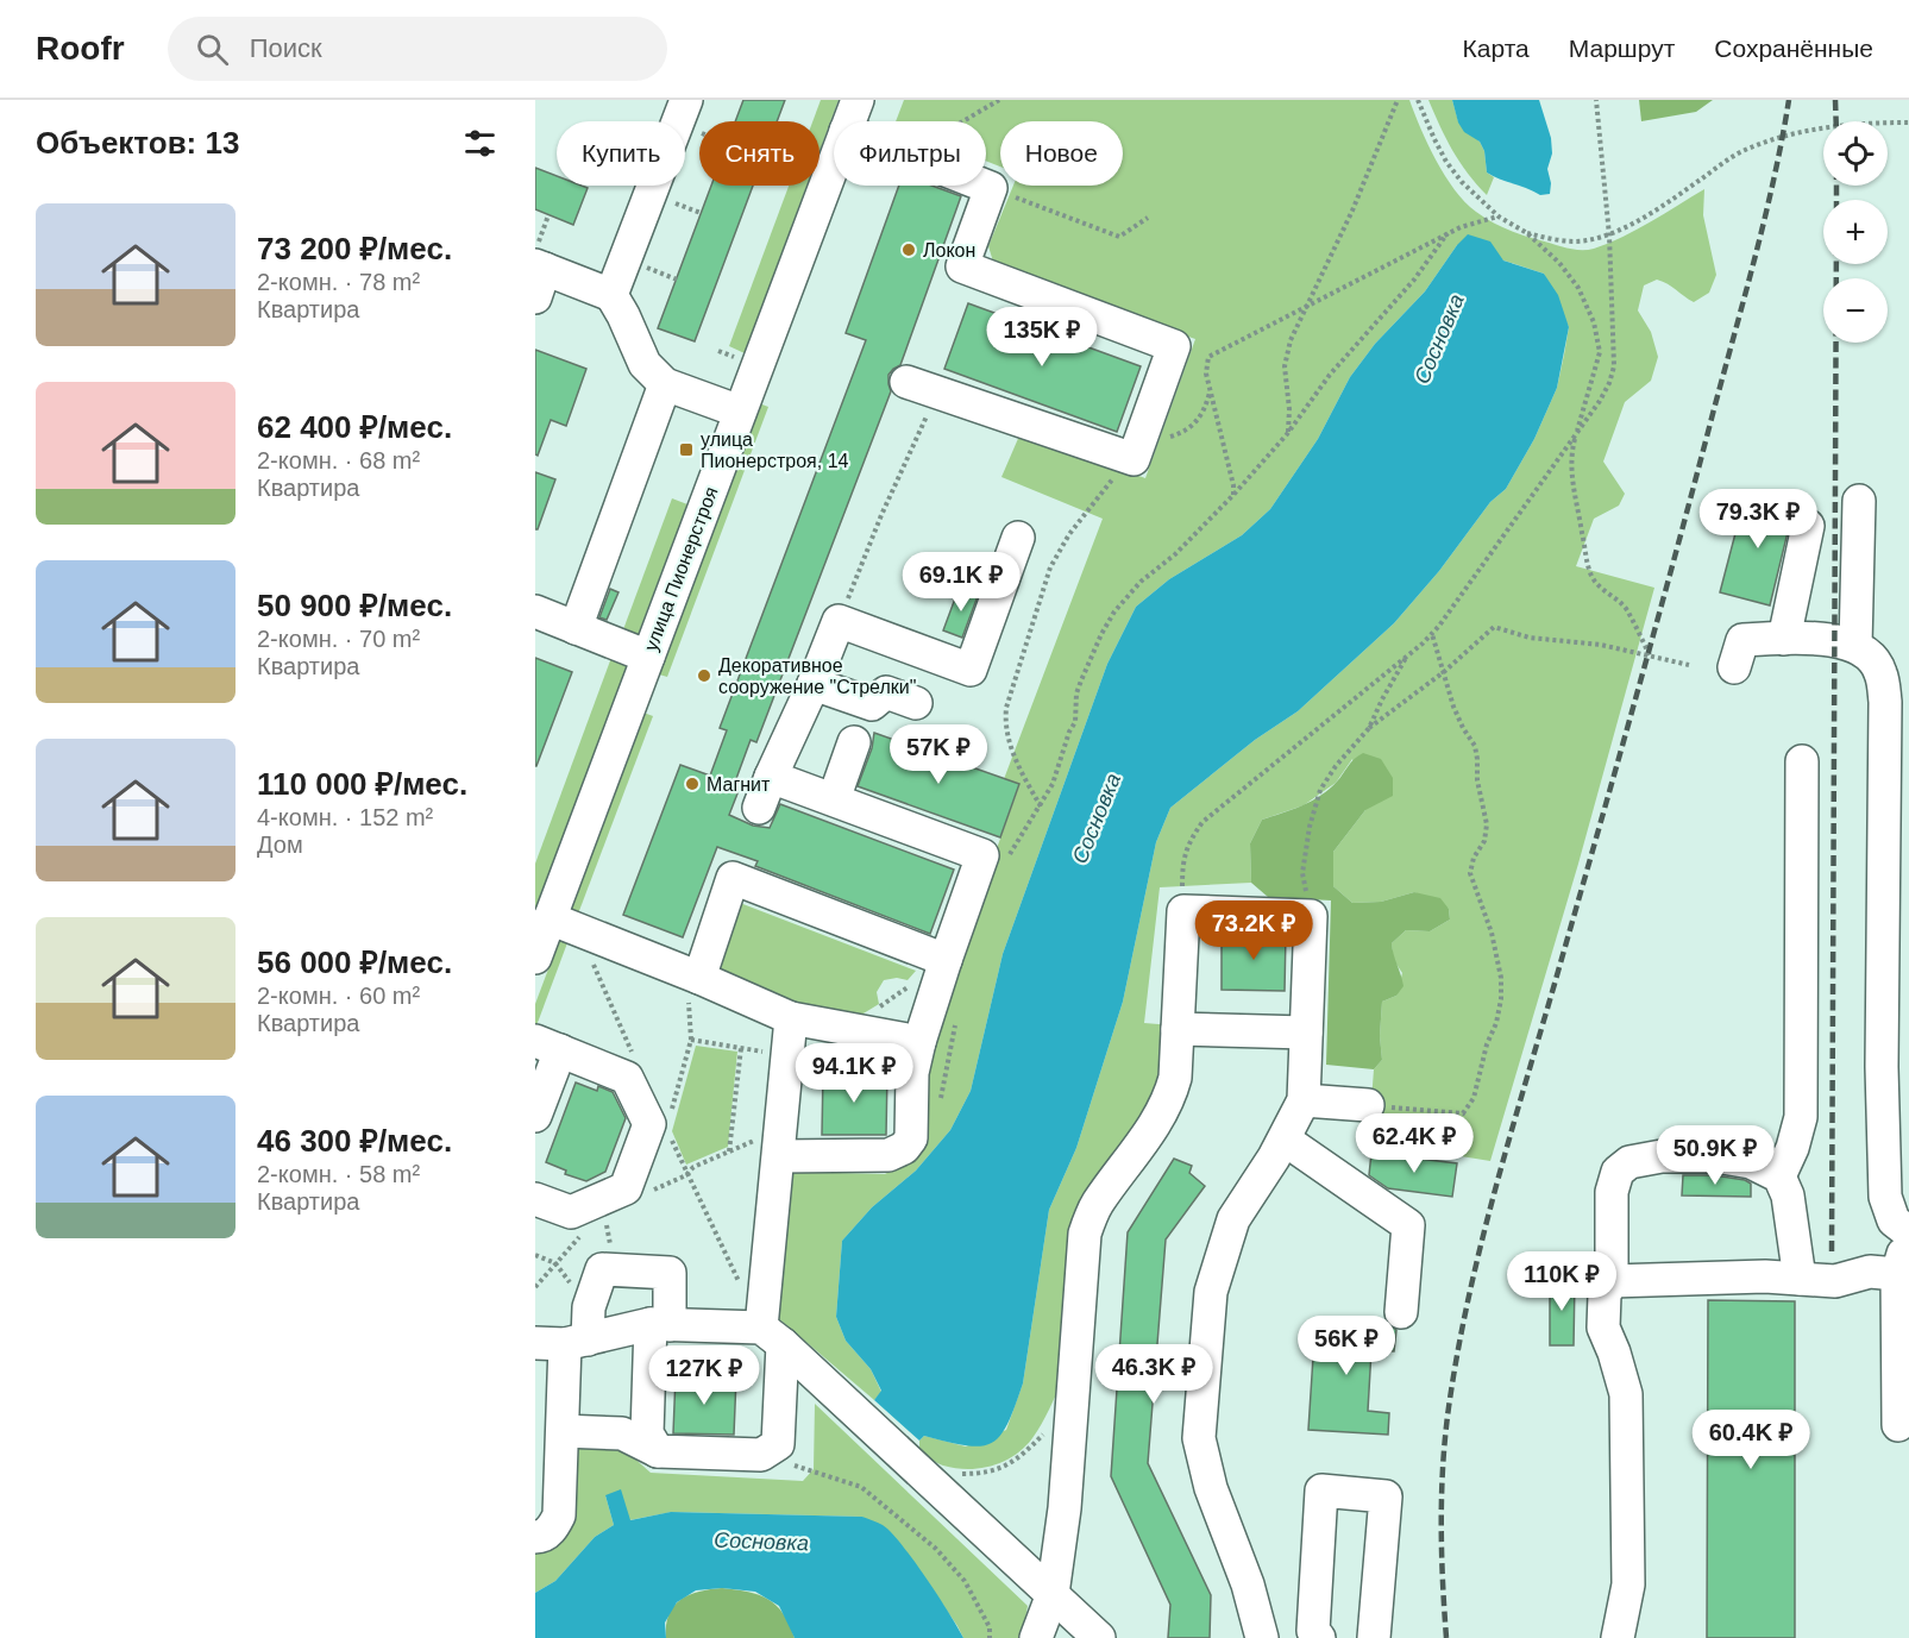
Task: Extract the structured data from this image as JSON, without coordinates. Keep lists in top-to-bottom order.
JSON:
{
  "streets": {
    "street": ["улица Пионерстроя"]
  },
  "water": ["Сосновка"],
  "places": {
    "other": ["Локон", "Декоративное сооружение \"Стрелки\"", "Магнит"],
    "transit": ["улица Пионерстроя, 14"]
  },
  "page": {
    "header": "Roofr",
    "search": "Поиск",
    "nav": ["Карта", "Маршрут", "Сохранённые"],
    "heading": "Объектов: 13",
    "map_buttons": ["+", "−"],
    "chip": [
      "Купить",
      "Снять",
      "Фильтры",
      "Новое"
    ],
    "list": [
      {
        "name": "73 200 ₽/мес.",
        "note": "2-комн. · 78 m² · Квартира"
      },
      {
        "name": "62 400 ₽/мес.",
        "note": "2-комн. · 68 m² · Квартира"
      },
      {
        "name": "50 900 ₽/мес.",
        "note": "2-комн. · 70 m² · Квартира"
      },
      {
        "name": "110 000 ₽/мес.",
        "note": "4-комн. · 152 m² · Дом"
      },
      {
        "name": "56 000 ₽/мес.",
        "note": "2-комн. · 60 m² · Квартира"
      },
      {
        "name": "46 300 ₽/мес.",
        "note": "2-комн. · 58 m² · Квартира"
      }
    ],
    "price": [
      "135K ₽",
      "79.3K ₽",
      "69.1K ₽",
      "57K ₽",
      "73.2K ₽",
      "94.1K ₽",
      "62.4K ₽",
      "50.9K ₽",
      "110K ₽",
      "56K ₽",
      "46.3K ₽",
      "127K ₽",
      "60.4K ₽"
    ]
  }
}
